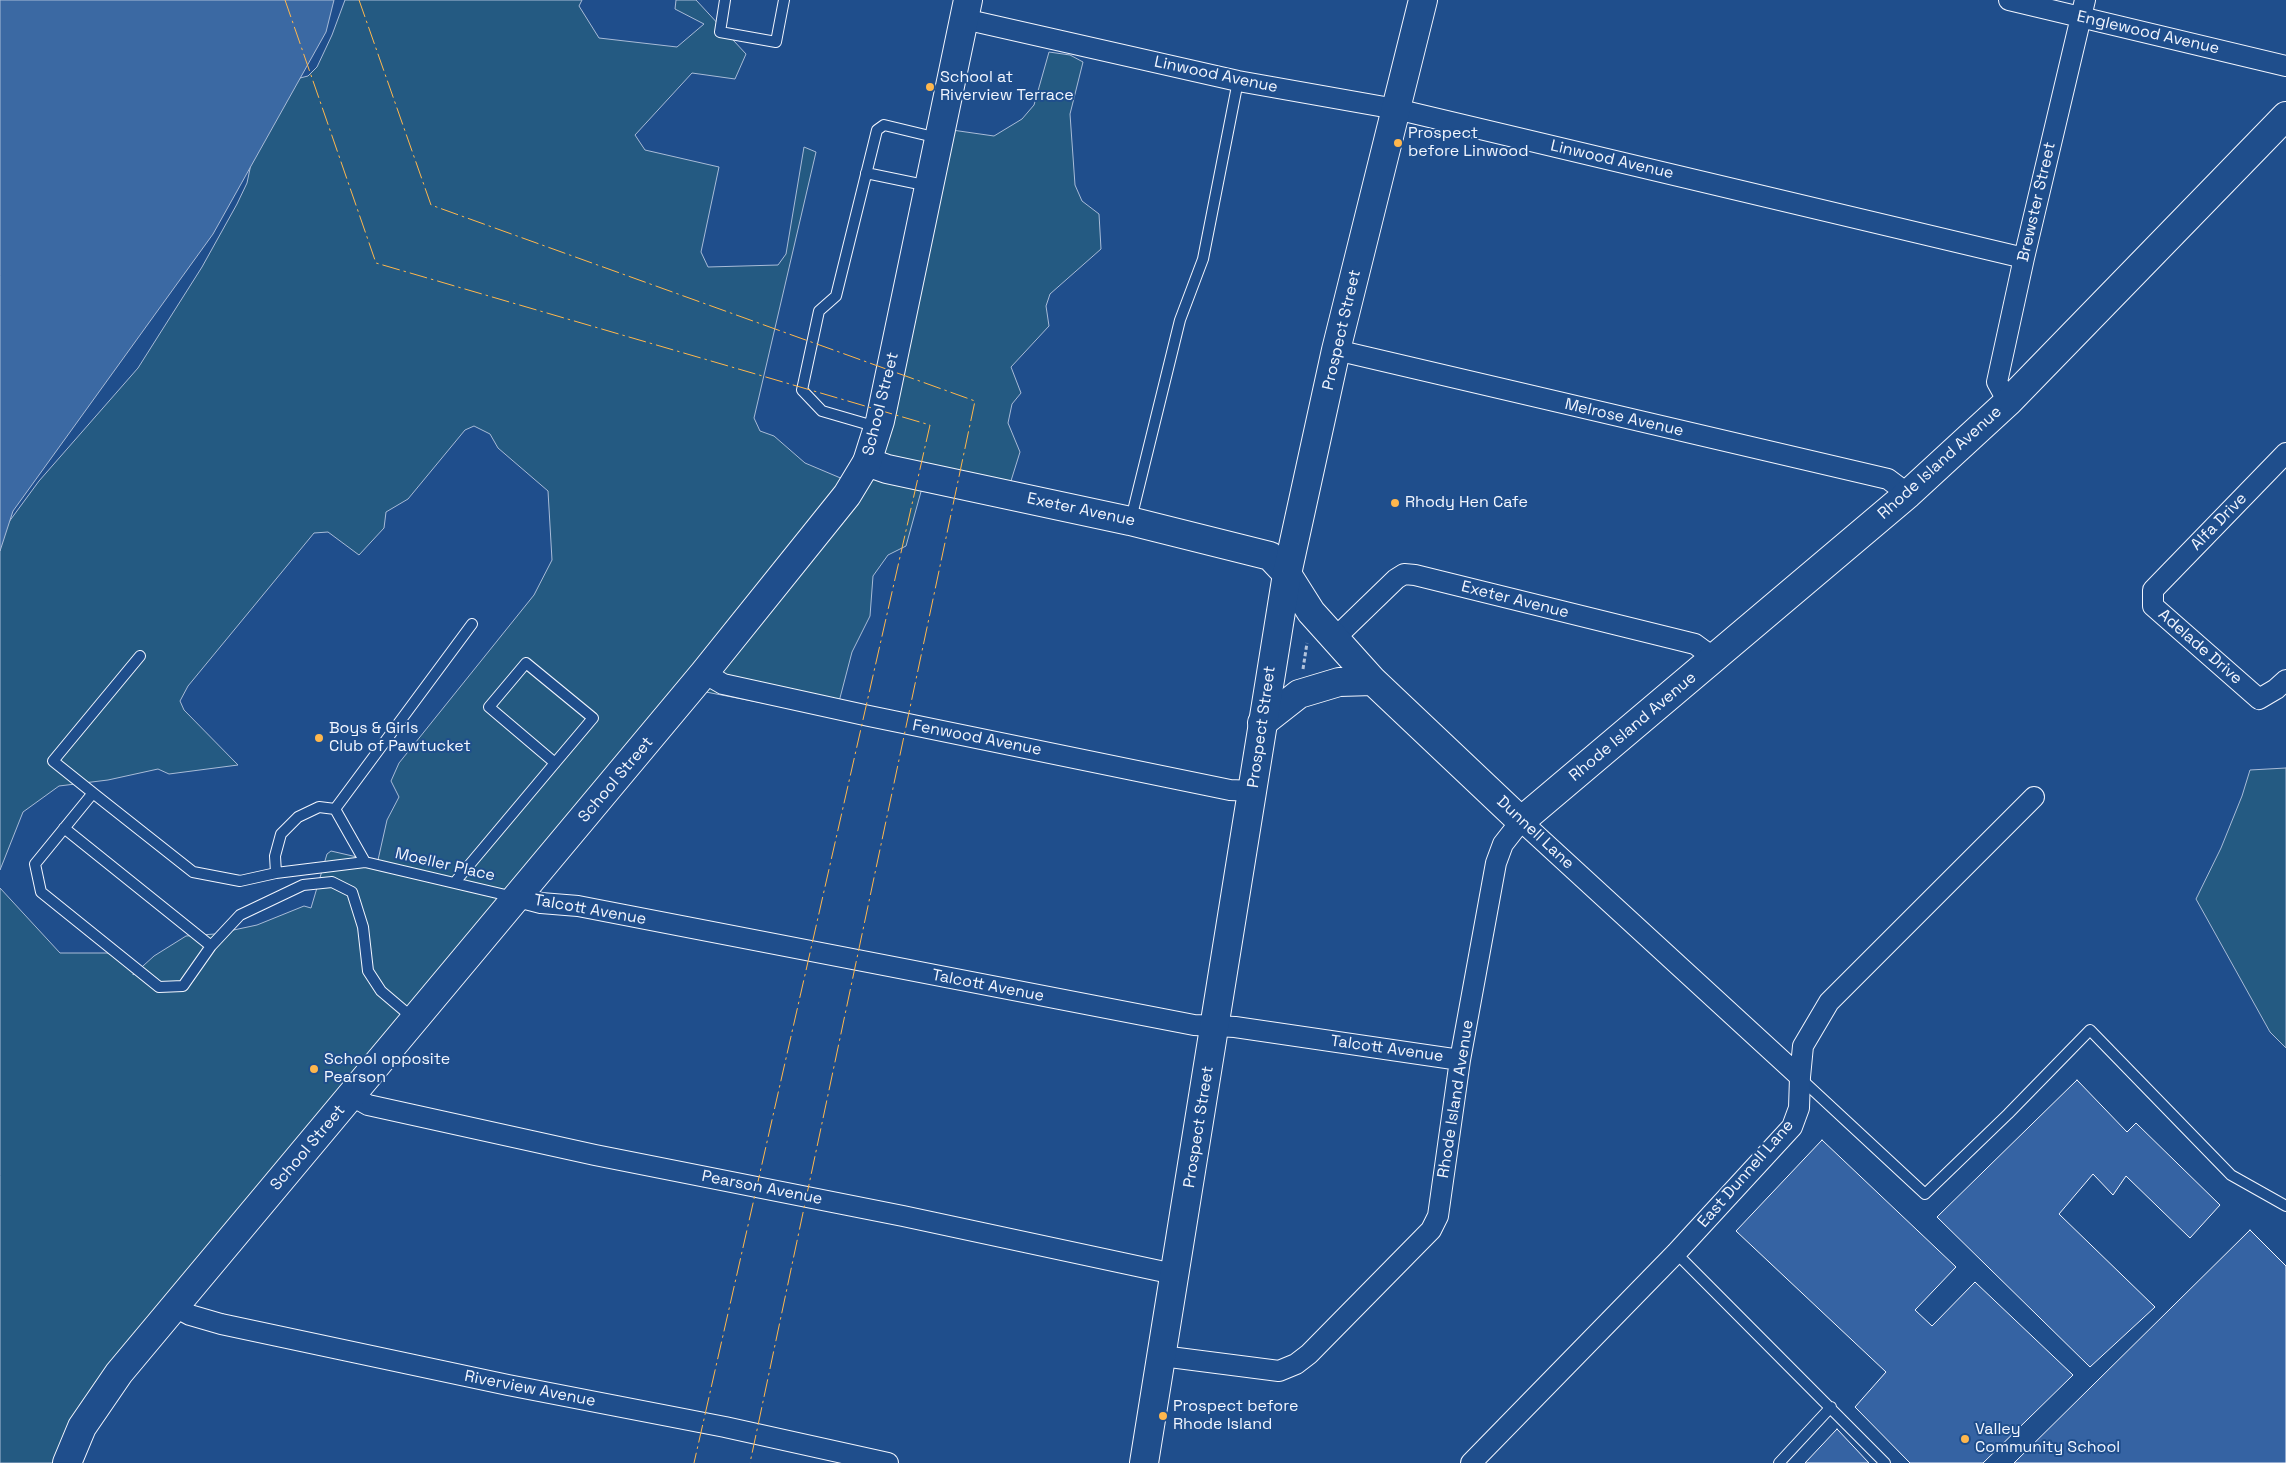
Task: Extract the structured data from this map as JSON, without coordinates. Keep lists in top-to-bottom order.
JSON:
{
  "streets": {
    "main road": [
      "Prospect Street",
      "School Street",
      "Rhode Island Avenue",
      "Exeter Avenue",
      "Dunnell Lane"
    ],
    "street": [
      "Englewood Avenue",
      "Linwood Avenue",
      "Brewster Street",
      "Melrose Avenue",
      "Alfa Drive",
      "Adelade Drive",
      "Fenwood Avenue",
      "Talcott Avenue",
      "East Dunnell Lane",
      "Pearson Avenue",
      "Riverview Avenue"
    ],
    "lane": ["Moeller Place"]
  },
  "crossings": [
    ["Englewood Avenue", "Brewster Street"],
    ["Linwood Avenue", "Brewster Street"],
    ["Linwood Avenue", "Prospect Street"],
    ["Linwood Avenue", "School Street"],
    ["Brewster Street", "Rhode Island Avenue"],
    ["Prospect Street", "Melrose Avenue"],
    ["Prospect Street", "Rhode Island Avenue"],
    ["Prospect Street", "Exeter Avenue"],
    ["Prospect Street", "Fenwood Avenue"],
    ["Prospect Street", "Dunnell Lane"],
    ["Prospect Street", "Talcott Avenue"],
    ["Prospect Street", "Pearson Avenue"],
    ["School Street", "Exeter Avenue"],
    ["School Street", "Fenwood Avenue"],
    ["School Street", "Moeller Place"],
    ["School Street", "Talcott Avenue"],
    ["School Street", "Pearson Avenue"],
    ["School Street", "Riverview Avenue"],
    ["Melrose Avenue", "Rhode Island Avenue"],
    ["Rhode Island Avenue", "Exeter Avenue"],
    ["Rhode Island Avenue", "Dunnell Lane"],
    ["Rhode Island Avenue", "Talcott Avenue"],
    ["Exeter Avenue", "Dunnell Lane"],
    ["Alfa Drive", "Adelade Drive"],
    ["Dunnell Lane", "East Dunnell Lane"],
    ["Moeller Place", "Talcott Avenue"]
  ],
  "places": [
    "School at Riverview Terrace",
    "Prospect before Linwood",
    "Rhody Hen Cafe",
    "Boys & Girls Club of Pawtucket",
    "School opposite Pearson",
    "Prospect before Rhode Island",
    "Valley Community School"
  ]
}
